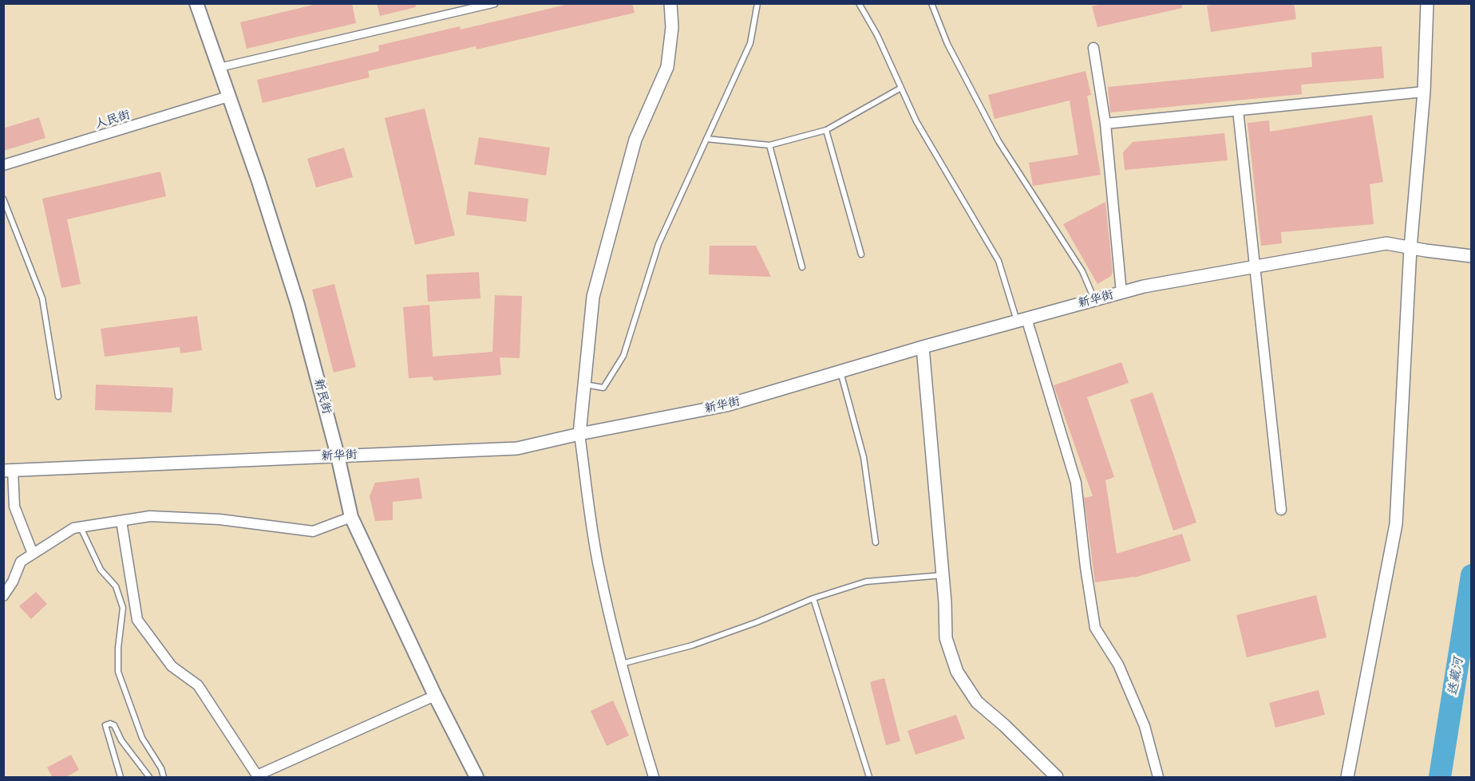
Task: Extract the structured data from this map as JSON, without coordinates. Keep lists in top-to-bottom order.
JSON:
{
  "streets": {
    "main road": ["新民街"],
    "street": ["人民街", "新华街"]
  },
  "crossings": [
    ["人民街", "新民街"],
    ["新华街", "新民街"]
  ],
  "water": ["迭藏河"]
}
